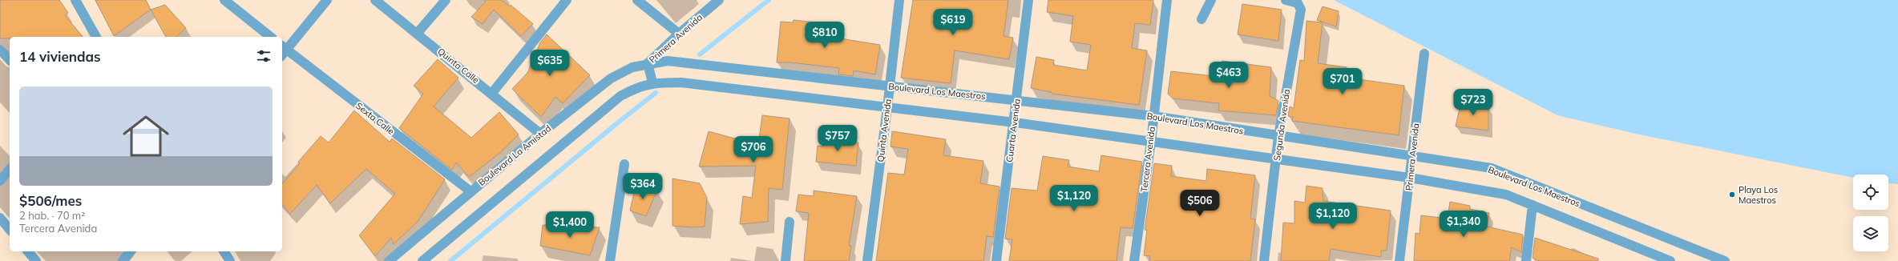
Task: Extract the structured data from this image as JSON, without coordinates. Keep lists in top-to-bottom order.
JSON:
{
  "streets": {
    "street": [
      "Primera Avenida",
      "Quinta Calle",
      "Boulevard Los Maestros",
      "Sexta Calle",
      "Segunda Avenida",
      "Quinta Avenida",
      "Cuarta Avenida",
      "Boulevard La Amistad",
      "Tercera Avenida"
    ]
  },
  "crossings": [
    ["Primera Avenida", "Boulevard Los Maestros"],
    ["Primera Avenida", "Boulevard La Amistad"],
    ["Quinta Calle", "Boulevard La Amistad"],
    ["Boulevard Los Maestros", "Segunda Avenida"],
    ["Boulevard Los Maestros", "Quinta Avenida"],
    ["Boulevard Los Maestros", "Cuarta Avenida"],
    ["Boulevard Los Maestros", "Boulevard La Amistad"],
    ["Boulevard Los Maestros", "Tercera Avenida"],
    ["Sexta Calle", "Boulevard La Amistad"]
  ],
  "places": ["Playa Los Maestros"],
  "page": {
    "price": [
      "$619",
      "$810",
      "$635",
      "$463",
      "$701",
      "$723",
      "$757",
      "$706",
      "$364",
      "$1,120",
      "$506",
      "$1,120",
      "$1,340",
      "$1,400"
    ],
    "heading": "14 viviendas",
    "list": [
      {
        "name": "$506/mes",
        "note": "2 hab. · 70 m² · Tercera Avenida"
      }
    ]
  }
}
